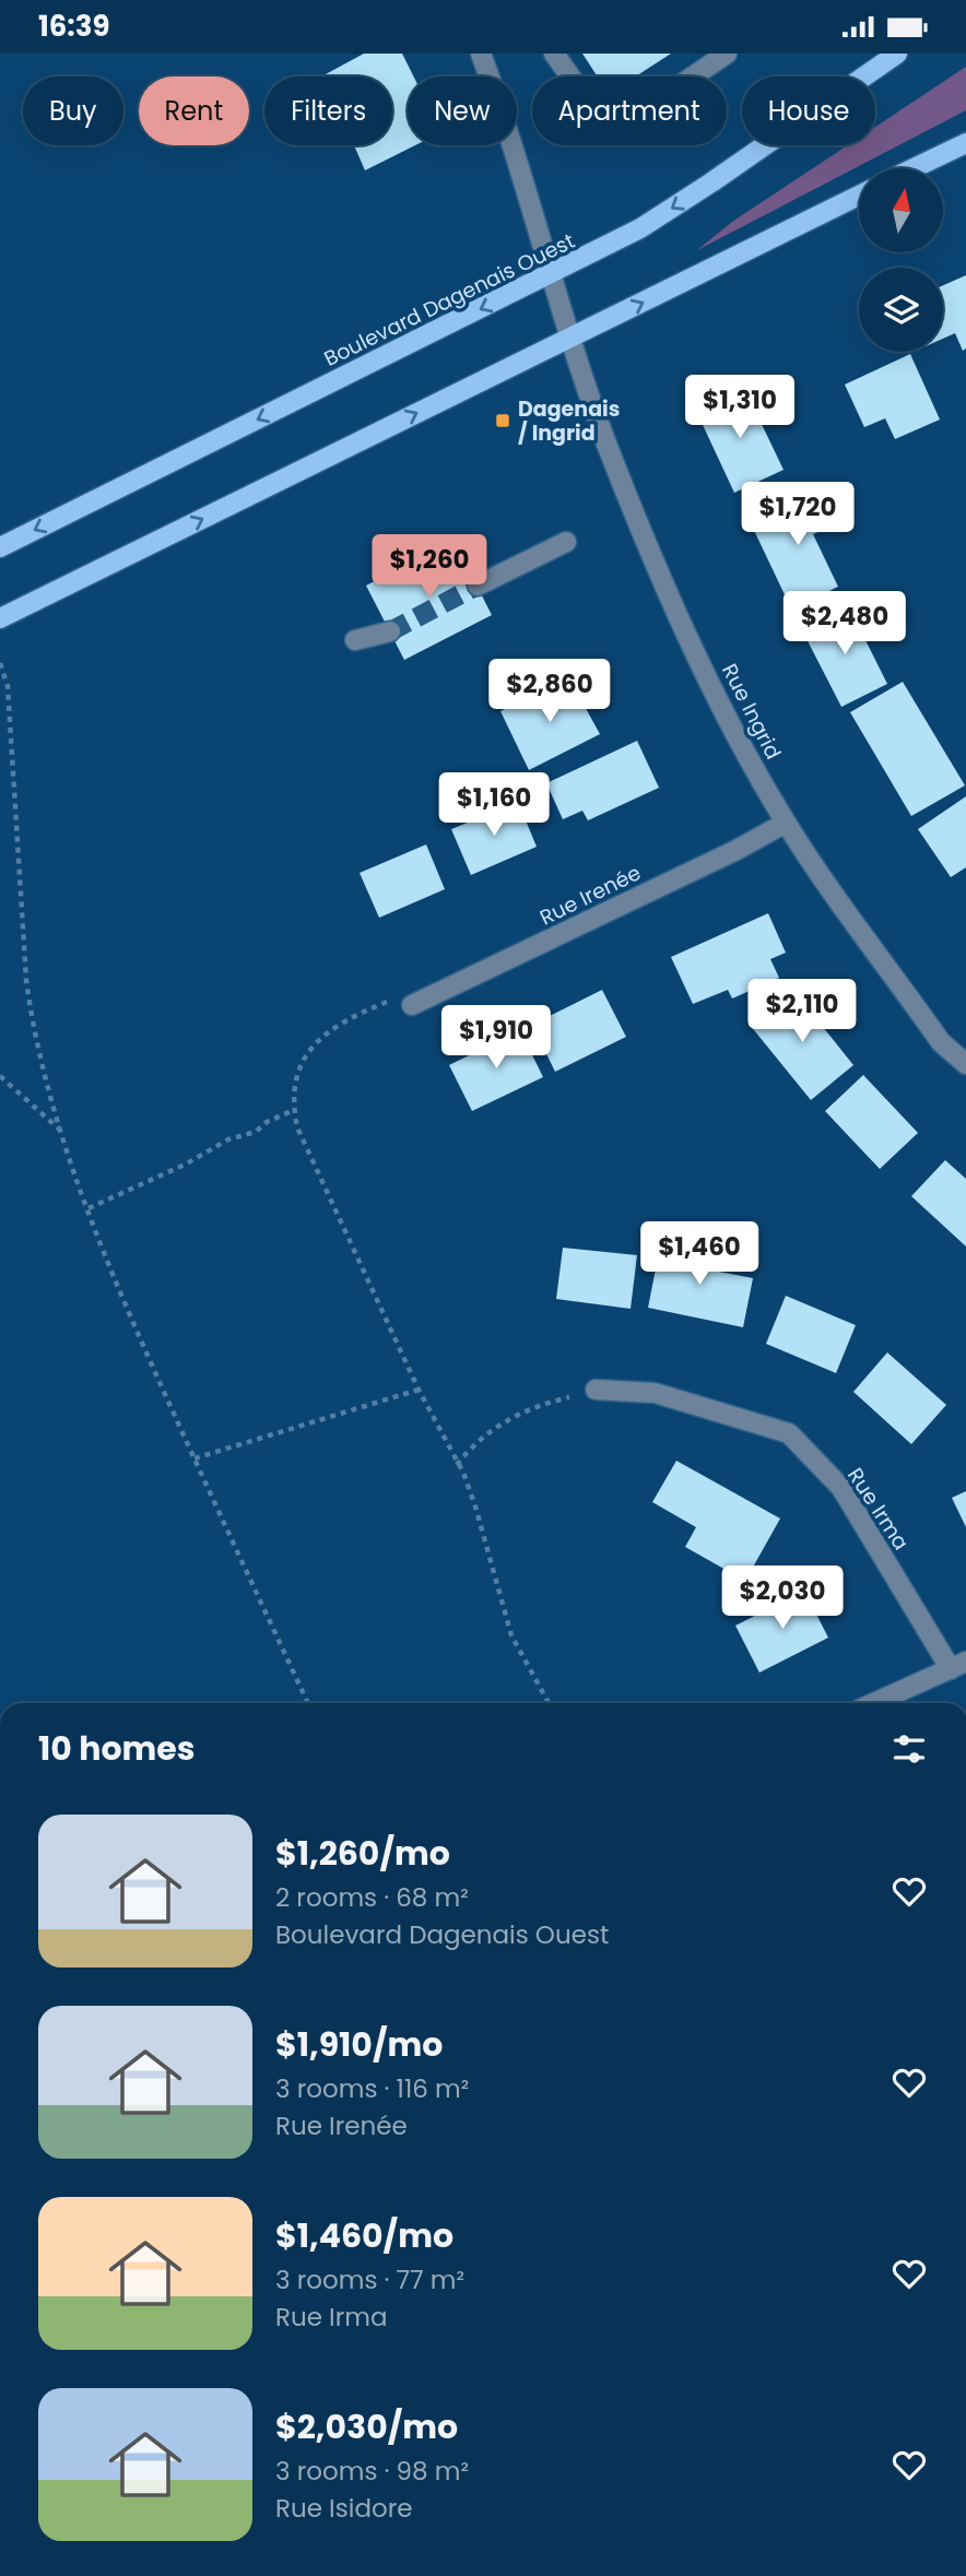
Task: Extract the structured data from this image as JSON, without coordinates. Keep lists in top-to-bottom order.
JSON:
{
  "streets": {
    "main road": ["Boulevard Dagenais Ouest"],
    "street": ["Rue Ingrid", "Rue Irenée", "Rue Irma"]
  },
  "crossings": [
    ["Boulevard Dagenais Ouest", "Rue Ingrid"],
    ["Rue Ingrid", "Rue Irenée"]
  ],
  "places": {
    "transit": ["Dagenais / Ingrid"]
  },
  "north": "top",
  "page": {
    "status": "16:39",
    "chip": [
      "Buy",
      "Rent",
      "Filters",
      "New",
      "Apartment",
      "House"
    ],
    "price": [
      "$1,310",
      "$1,720",
      "$1,260",
      "$2,480",
      "$2,860",
      "$1,160",
      "$2,110",
      "$1,910",
      "$1,460",
      "$2,030"
    ],
    "heading": "10 homes",
    "list": [
      {
        "name": "$1,260/mo",
        "note": "2 rooms · 68 m² · Boulevard Dagenais Ouest"
      },
      {
        "name": "$1,910/mo",
        "note": "3 rooms · 116 m² · Rue Irenée"
      },
      {
        "name": "$1,460/mo",
        "note": "3 rooms · 77 m² · Rue Irma"
      },
      {
        "name": "$2,030/mo",
        "note": "3 rooms · 98 m² · Rue Isidore"
      }
    ]
  }
}
